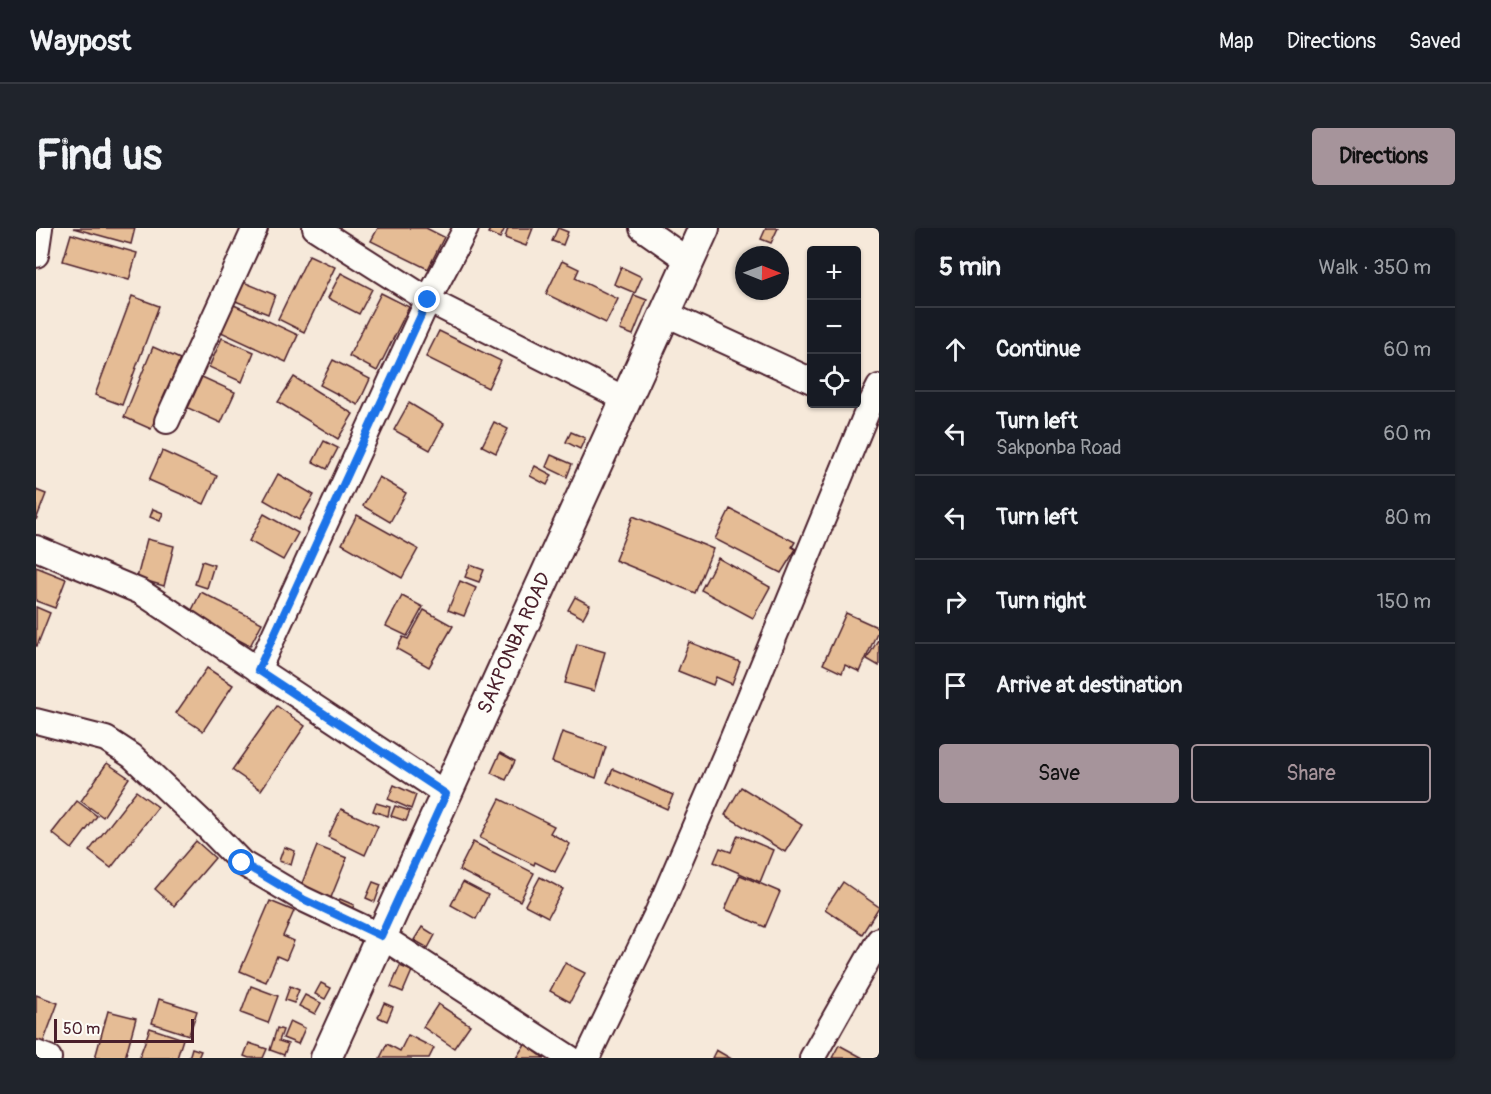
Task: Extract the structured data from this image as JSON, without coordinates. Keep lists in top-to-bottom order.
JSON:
{
  "streets": {
    "main road": ["SAKPONBA ROAD"]
  },
  "scale_bar": "50 m",
  "north": "right",
  "page": {
    "header": "Waypost",
    "nav": ["Map", "Directions", "Saved"],
    "buttons": [
      "Directions",
      ["Save", "Share"]
    ],
    "title": "Find us",
    "heading": ["5 min", "Walk · 350 m"],
    "map_buttons": ["+", "−"],
    "list": [
      ["Continue", "60 m"],
      ["Turn left", "Sakponba Road", "60 m"],
      ["Turn left", "80 m"],
      ["Turn right", "150 m"],
      "Arrive at destination"
    ],
    "scale": "50 m"
  }
}
